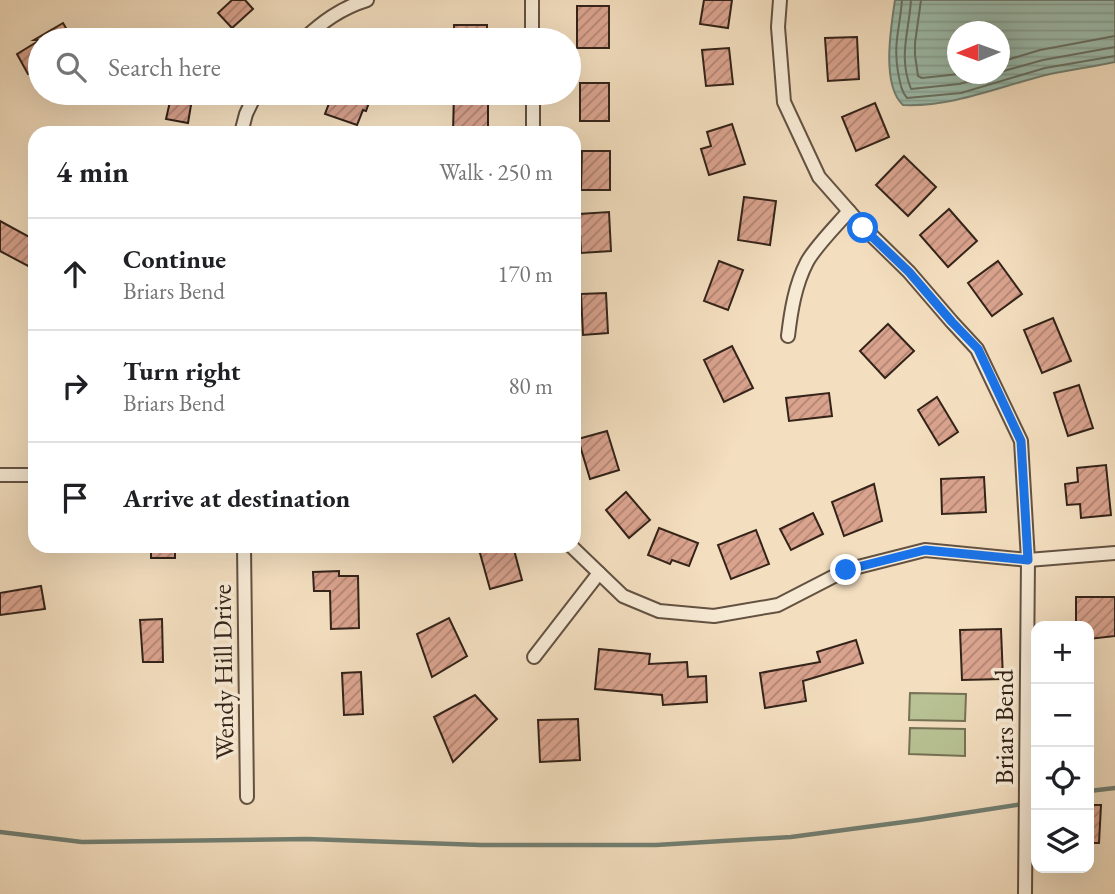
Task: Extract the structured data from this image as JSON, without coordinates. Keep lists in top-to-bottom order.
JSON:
{
  "streets": {
    "street": ["Wendy Hill Drive", "Briars Bend"]
  },
  "north": "left",
  "page": {
    "search": "Search here",
    "heading": ["4 min", "Walk · 250 m"],
    "list": [
      ["Continue", "Briars Bend", "170 m"],
      ["Turn right", "Briars Bend", "80 m"],
      "Arrive at destination"
    ],
    "map_buttons": ["+", "−"]
  }
}
